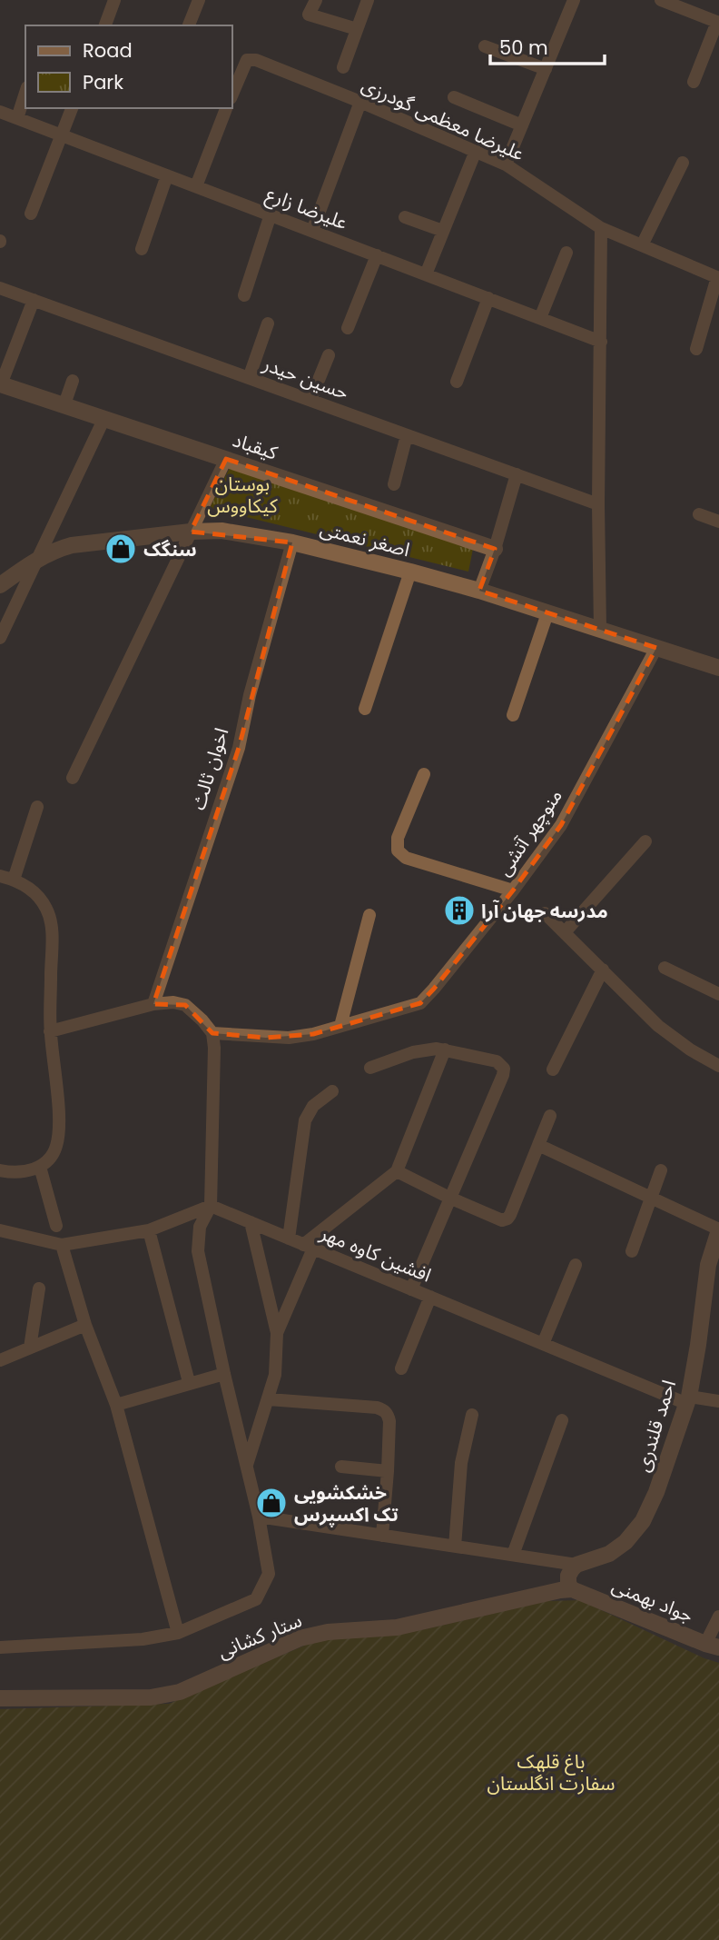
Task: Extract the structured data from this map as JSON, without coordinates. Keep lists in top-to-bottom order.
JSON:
{
  "streets": {
    "street": [
      "علیرضا معظمی گودرزی",
      "علیرضا زارع",
      "حسین حیدر",
      "کیقباد",
      "اصغر نعمتی",
      "اخوان ثالث",
      "منوچهر آتشی",
      "افشین کاوه مهر",
      "احمد قلندری",
      "جواد بهمنی",
      "ستار کشانی"
    ]
  },
  "crossings": [
    ["اصغر نعمتی", "اخوان ثالث"],
    ["اصغر نعمتی", "منوچهر آتشی"],
    ["افشین کاوه مهر", "احمد قلندری"],
    ["جواد بهمنی", "ستار کشانی"]
  ],
  "parks": ["بوستان کیکاووس", "باغ قلهک سفارت انگلستان"],
  "places": {
    "shop": ["سنگک", "خشکشویی تک اکسپرس"],
    "building": ["مدرسه جهان آرا"]
  },
  "legend": ["Road", "Park"],
  "scale_bar": "50 m"
}
